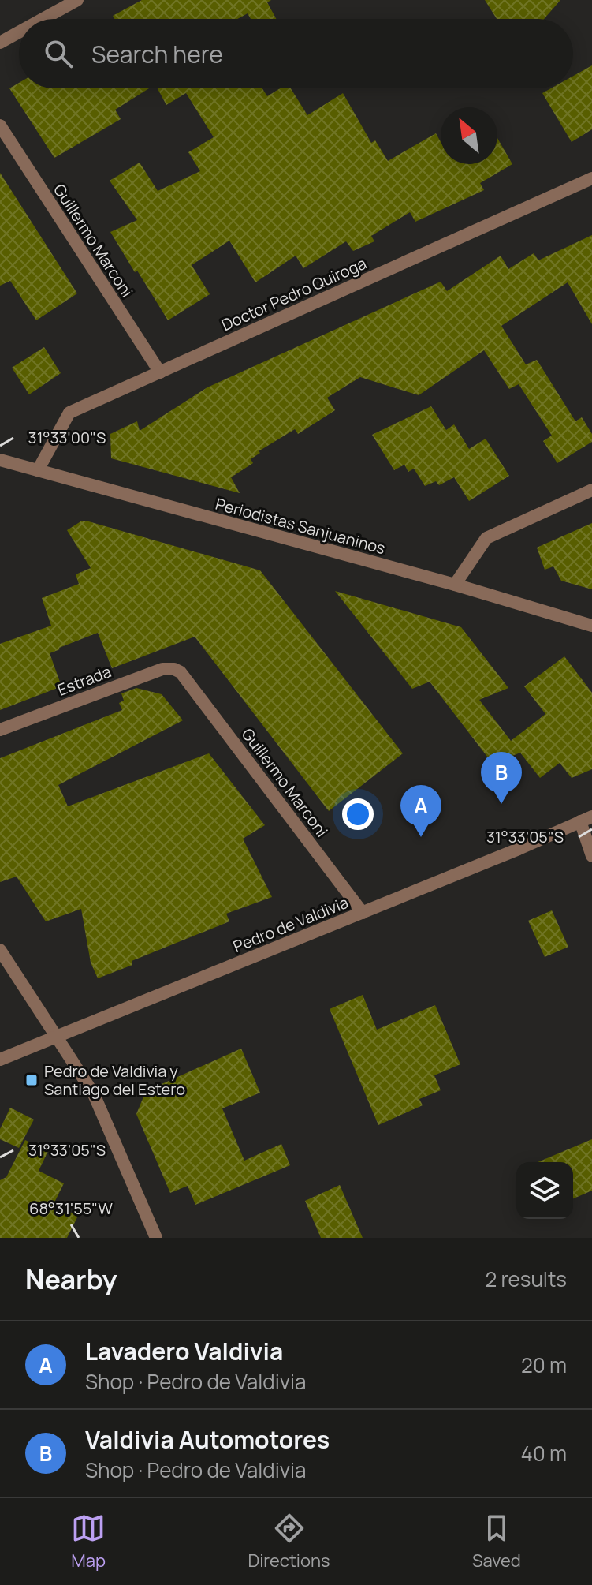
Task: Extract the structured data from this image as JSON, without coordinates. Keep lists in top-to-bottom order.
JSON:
{
  "streets": {
    "street": [
      "Guillermo Marconi",
      "Doctor Pedro Quiroga",
      "Periodistas Sanjuaninos",
      "Estrada",
      "Pedro de Valdivia"
    ]
  },
  "crossings": [
    ["Guillermo Marconi", "Doctor Pedro Quiroga"],
    ["Guillermo Marconi", "Estrada"],
    ["Guillermo Marconi", "Pedro de Valdivia"],
    ["Doctor Pedro Quiroga", "Periodistas Sanjuaninos"]
  ],
  "places": {
    "transit": ["Pedro de Valdivia y Santiago del Estero"]
  },
  "north": "top left",
  "page": {
    "search": "Search here",
    "pins": ["B", "A"],
    "heading": ["Nearby", "2 results"],
    "list": [
      {
        "mark": "A",
        "name": "Lavadero Valdivia",
        "note": "Shop · Pedro de Valdivia",
        "value": "20 m"
      },
      {
        "mark": "B",
        "name": "Valdivia Automotores",
        "note": "Shop · Pedro de Valdivia",
        "value": "40 m"
      }
    ],
    "nav": ["Map", "Directions", "Saved"]
  },
  "coordinates": ["31°33'00\"S", "31°33'05\"S", "68°31'55\"W"]
}
